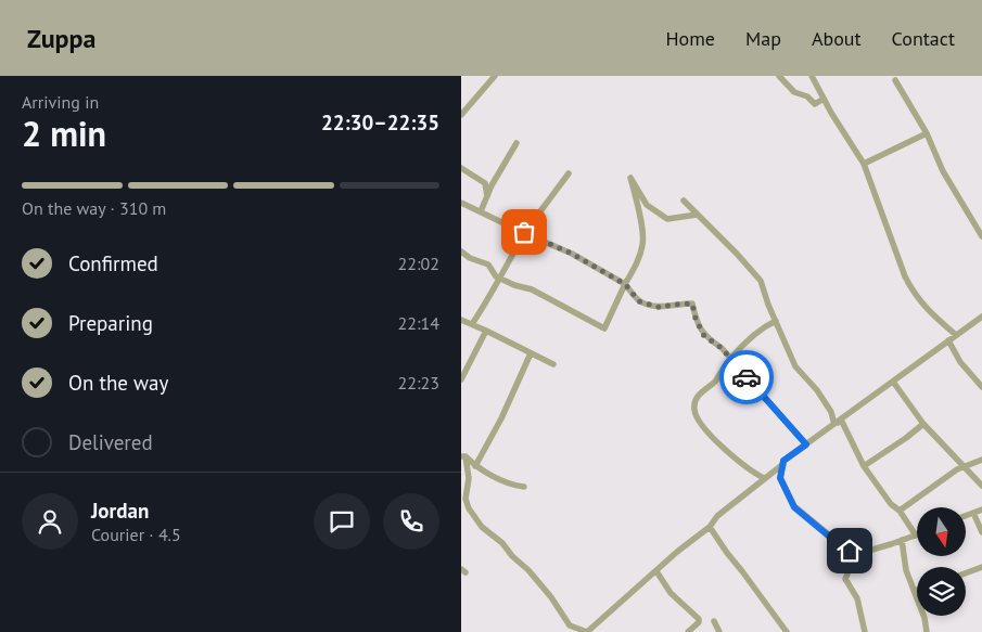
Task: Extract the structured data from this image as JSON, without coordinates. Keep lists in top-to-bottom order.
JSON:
{
  "north": "bottom",
  "page": {
    "header": "Zuppa",
    "nav": [
      "Home",
      "Map",
      "About",
      "Contact"
    ],
    "heading": ["2 min", "Arriving in", "22:30–22:35"],
    "panel": ["Jordan", "Courier · 4.5"],
    "bar": "On the way · 310 m",
    "list": [
      ["Confirmed", "22:02"],
      ["Preparing", "22:14"],
      ["On the way", "22:23"],
      "Delivered"
    ]
  }
}
